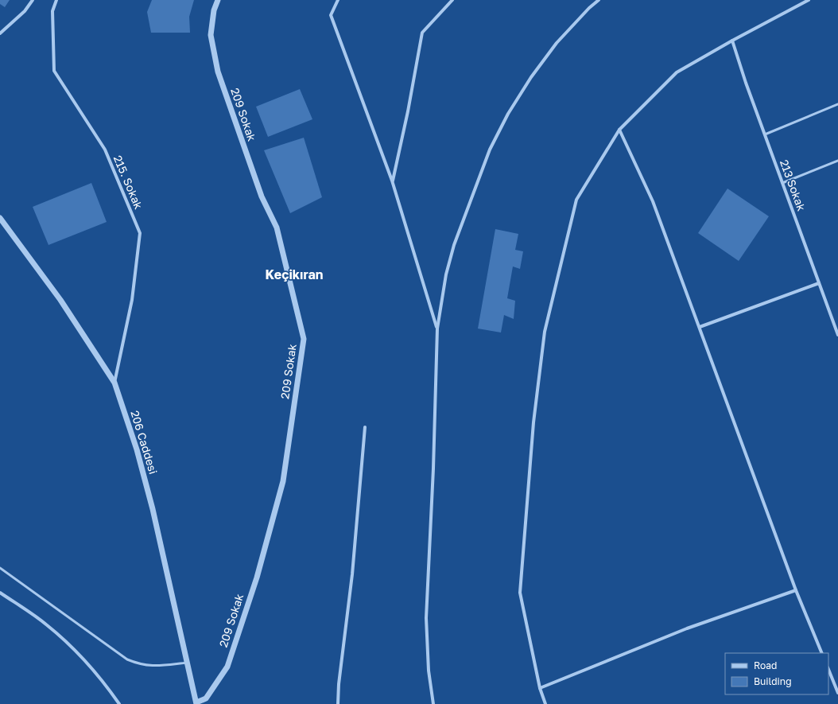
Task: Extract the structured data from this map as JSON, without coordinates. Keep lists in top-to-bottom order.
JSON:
{
  "streets": {
    "street": [
      "209 Sokak",
      "215. Sokak",
      "213 Sokak",
      "206 Caddesi"
    ]
  },
  "crossings": [
    ["209 Sokak", "206 Caddesi"],
    ["215. Sokak", "206 Caddesi"]
  ],
  "districts": ["Keçikıran"],
  "legend": ["Road", "Building"]
}
